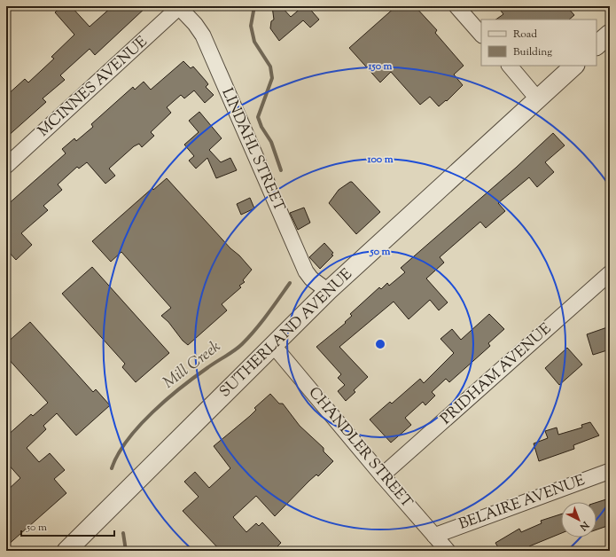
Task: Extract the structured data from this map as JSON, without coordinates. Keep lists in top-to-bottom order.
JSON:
{
  "streets": {
    "street": [
      "MCINNES AVENUE",
      "LINDAHL STREET",
      "SUTHERLAND AVENUE",
      "PRIDHAM AVENUE",
      "CHANDLER STREET",
      "BELAIRE AVENUE"
    ]
  },
  "crossings": [
    ["MCINNES AVENUE", "LINDAHL STREET"],
    ["LINDAHL STREET", "SUTHERLAND AVENUE"],
    ["SUTHERLAND AVENUE", "CHANDLER STREET"],
    ["PRIDHAM AVENUE", "CHANDLER STREET"],
    ["CHANDLER STREET", "BELAIRE AVENUE"]
  ],
  "water": ["Mill Creek"],
  "legend": ["Road", "Building"],
  "scale_bar": "50 m",
  "north": "bottom right",
  "rings": ["150 m", "100 m", "50 m"]
}
